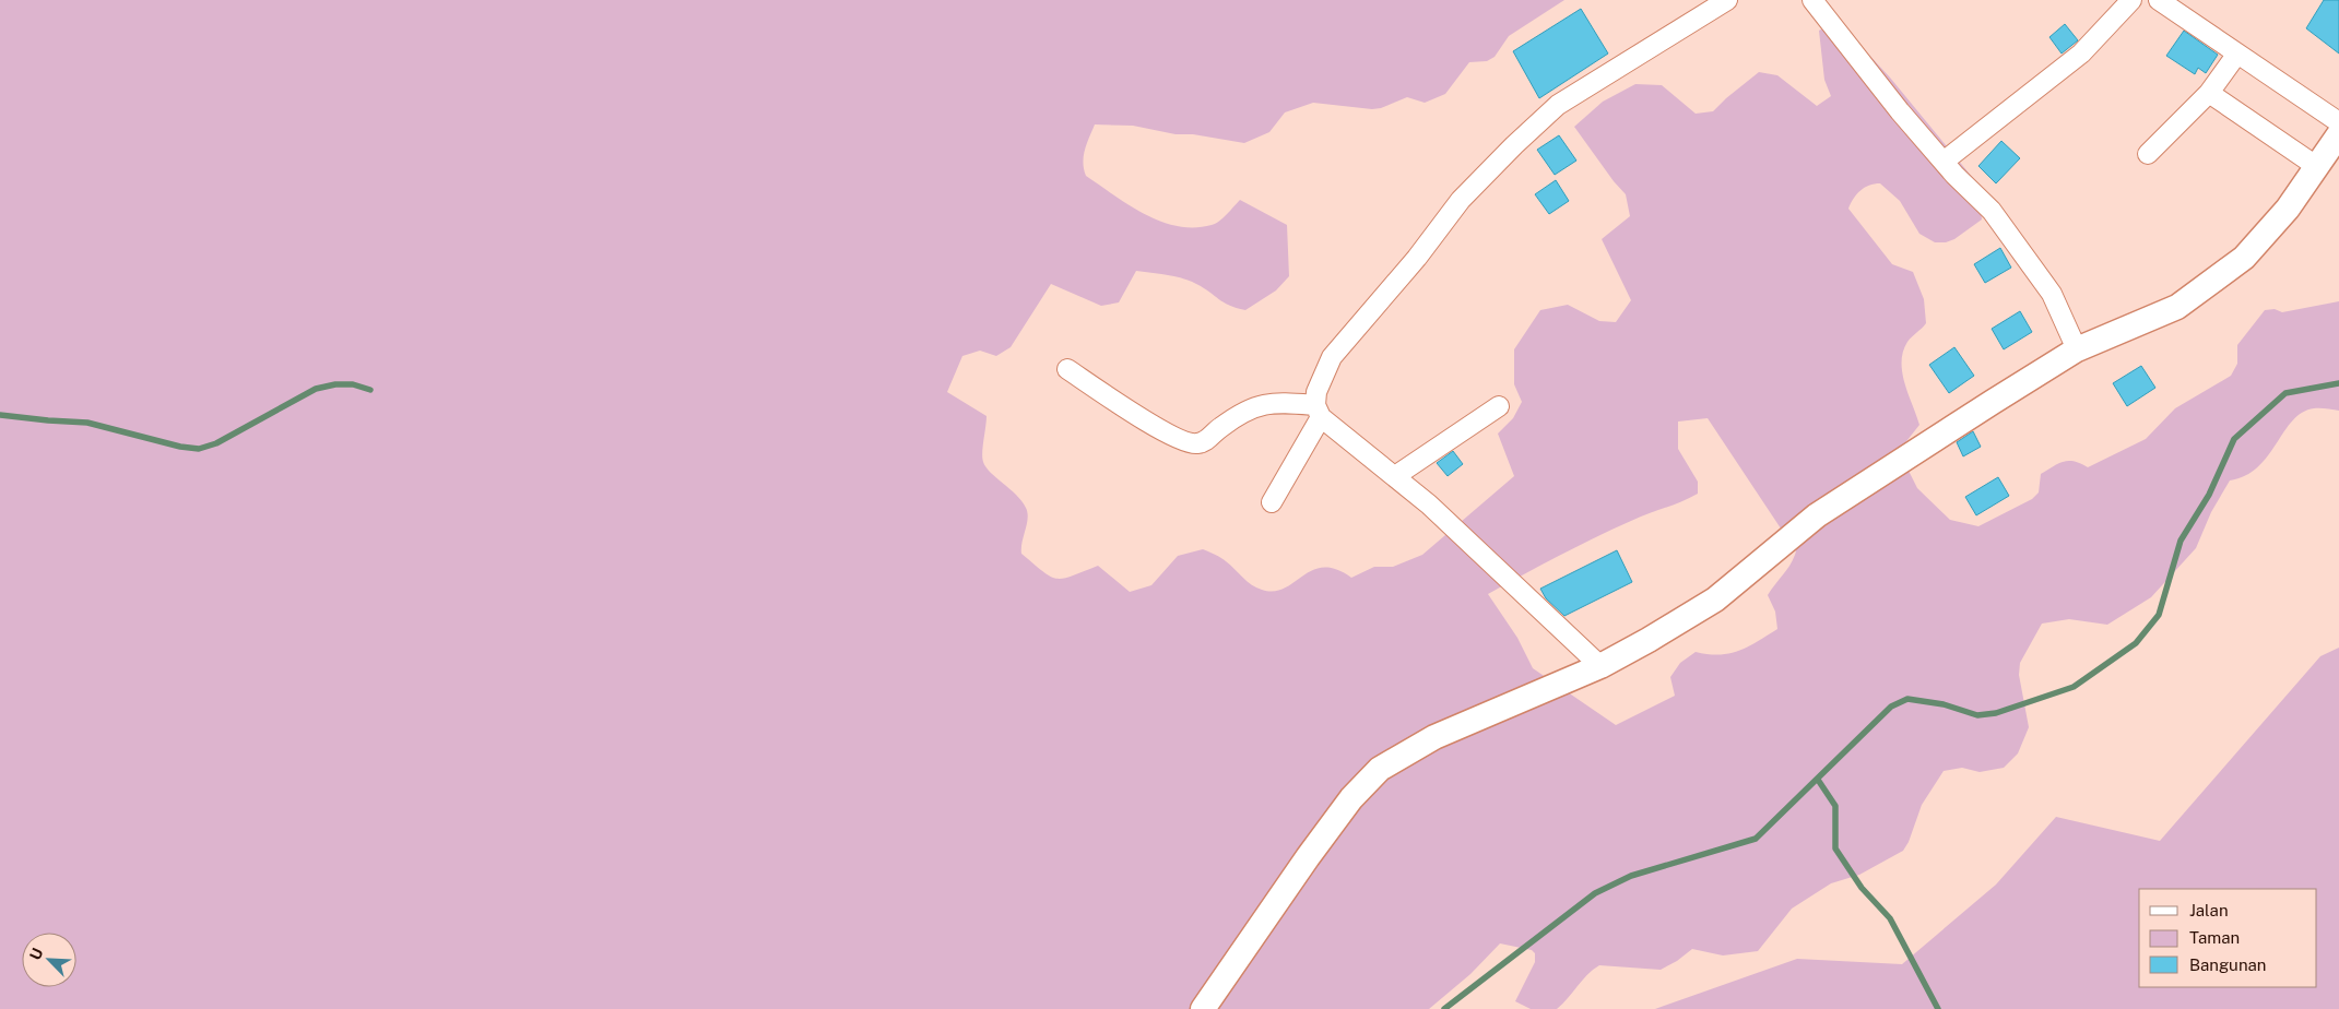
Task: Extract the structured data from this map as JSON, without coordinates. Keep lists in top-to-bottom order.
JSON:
{
  "legend": ["Jalan", "Taman", "Bangunan"],
  "north": "top left"
}
